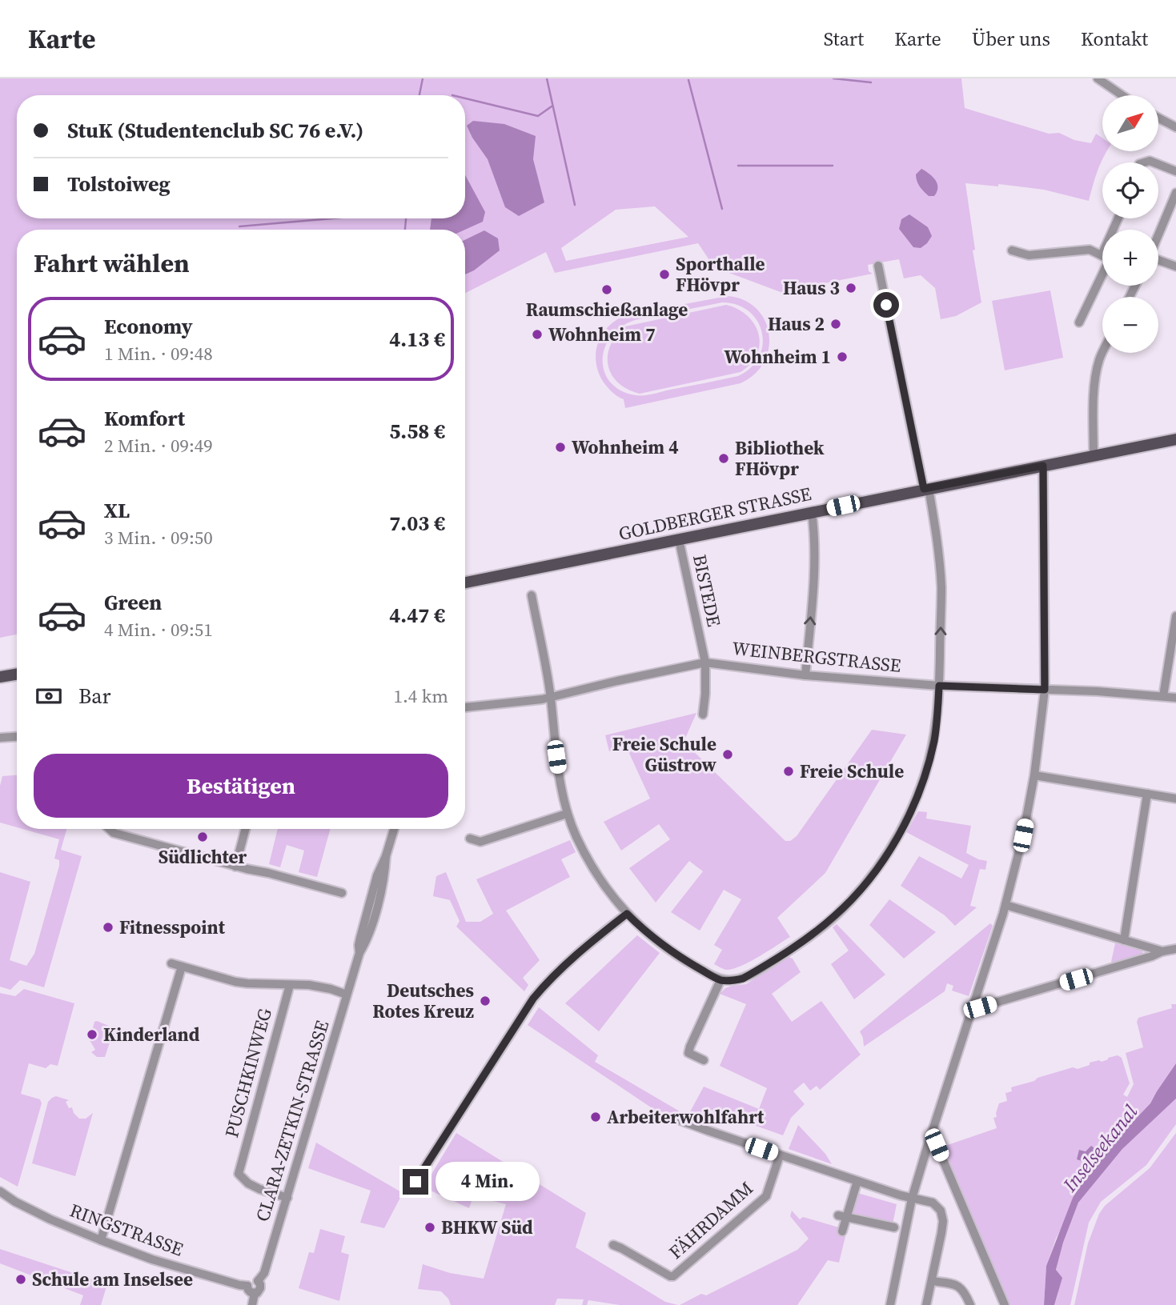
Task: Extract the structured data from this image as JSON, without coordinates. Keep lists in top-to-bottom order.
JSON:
{
  "streets": {
    "main road": ["GOLDBERGER STRASSE"],
    "street": [
      "BISTEDE",
      "WEINBERGSTRASSE",
      "PUSCHKINWEG",
      "CLARA-ZETKIN-STRASSE",
      "FÄHRDAMM",
      "RINGSTRASSE"
    ]
  },
  "crossings": [
    ["GOLDBERGER STRASSE", "BISTEDE"],
    ["BISTEDE", "WEINBERGSTRASSE"],
    ["PUSCHKINWEG", "CLARA-ZETKIN-STRASSE"],
    ["CLARA-ZETKIN-STRASSE", "RINGSTRASSE"]
  ],
  "water": ["Inselseekanal"],
  "places": [
    "Sporthalle FHövpr",
    "Haus 3",
    "Raumschießanlage",
    "Haus 2",
    "Wohnheim 7",
    "Wohnheim 1",
    "Wohnheim 4",
    "Bibliothek FHövpr",
    "Freie Schule Güstrow",
    "Freie Schule",
    "Südlichter",
    "Fitnesspoint",
    "Deutsches Rotes Kreuz",
    "Kinderland",
    "Arbeiterwohlfahrt",
    "BHKW Süd",
    "Schule am Inselsee"
  ],
  "north": "top right",
  "page": {
    "header": "Karte",
    "nav": [
      "Start",
      "Karte",
      "Über uns",
      "Kontakt"
    ],
    "map_buttons": ["+", "−"],
    "banner": ["StuK (Studentenclub SC 76 e.V.)", "Tolstoiweg"],
    "heading": "Fahrt wählen",
    "list": [
      {
        "name": "Economy",
        "note": "1 Min. · 09:48",
        "value": "4.13 €"
      },
      {
        "name": "Komfort",
        "note": "2 Min. · 09:49",
        "value": "5.58 €"
      },
      {
        "name": "XL",
        "note": "3 Min. · 09:50",
        "value": "7.03 €"
      },
      {
        "name": "Green",
        "note": "4 Min. · 09:51",
        "value": "4.47 €"
      }
    ],
    "pay": ["Bar", "1.4 km"],
    "buttons": "Bestätigen",
    "bubble": "4 Min."
  }
}
